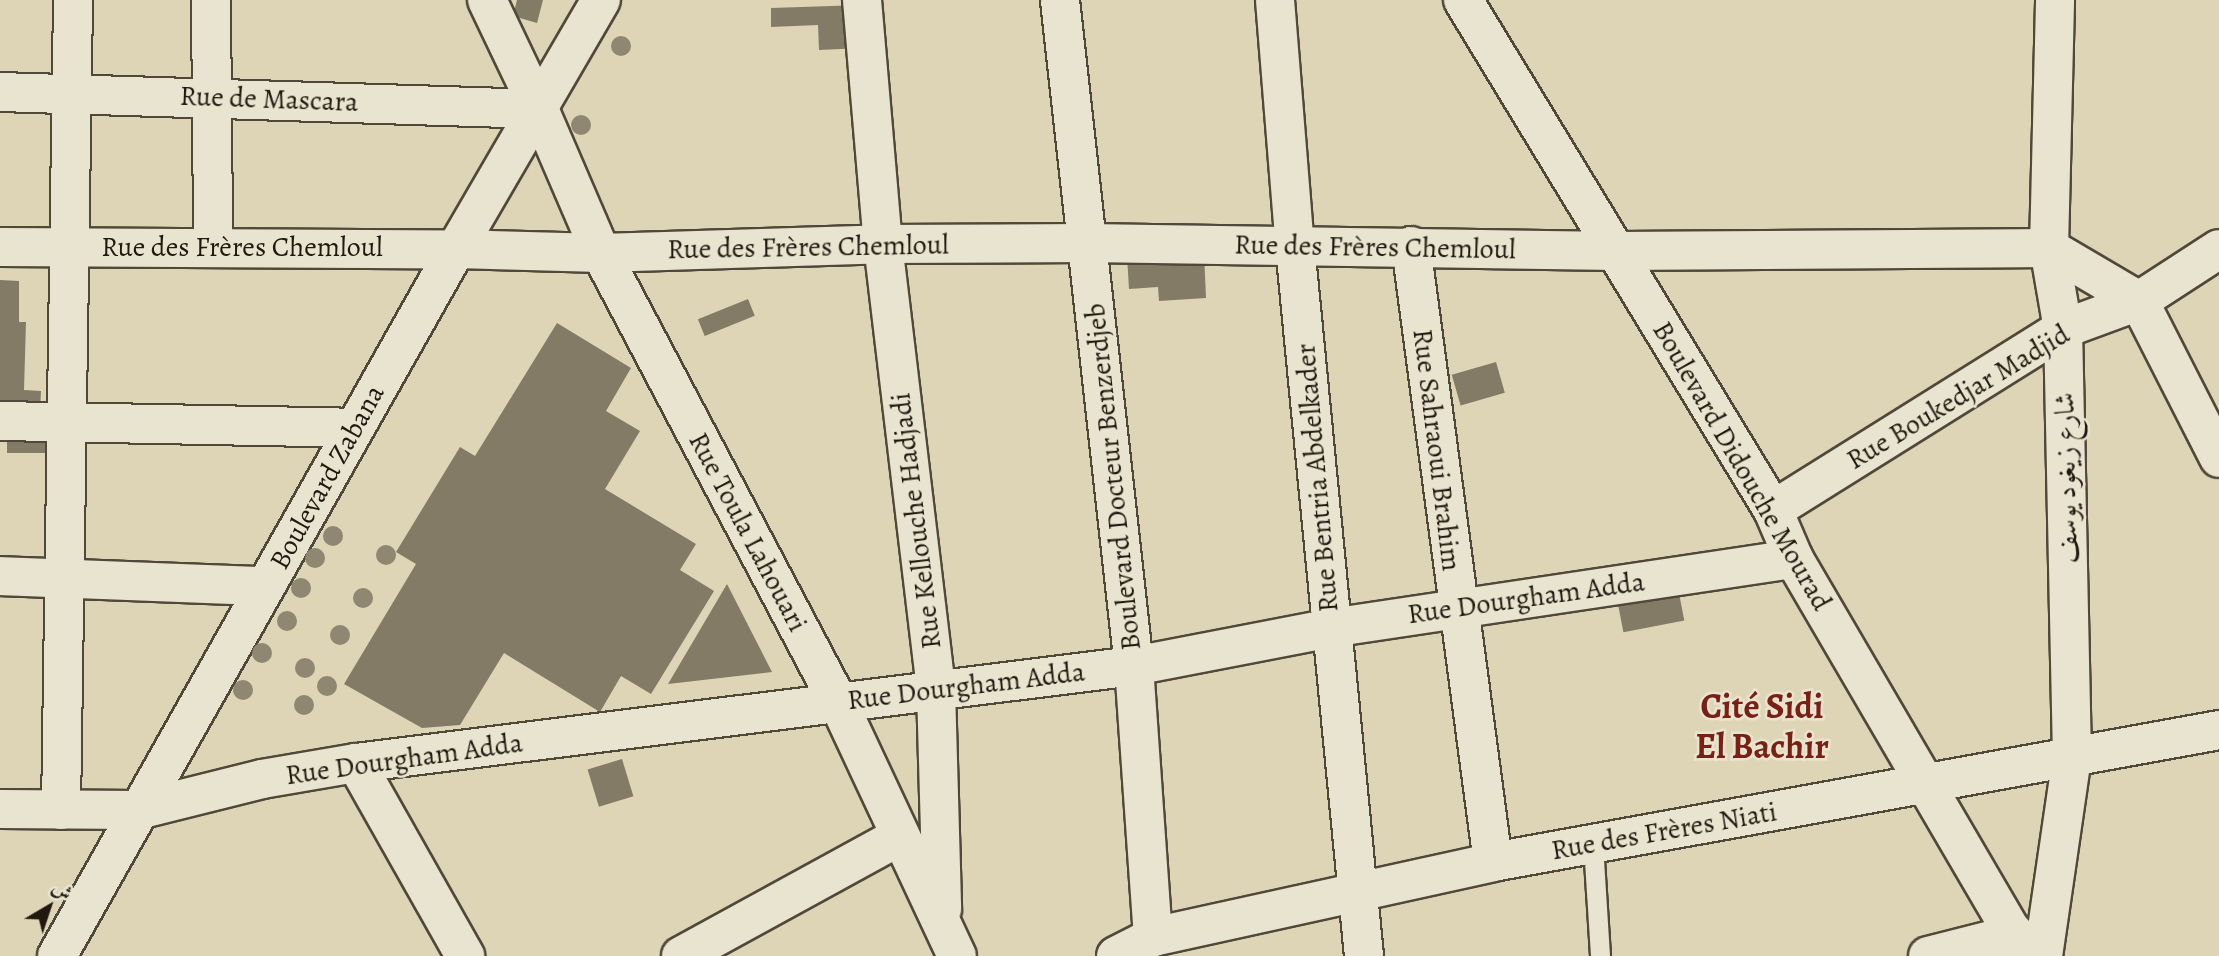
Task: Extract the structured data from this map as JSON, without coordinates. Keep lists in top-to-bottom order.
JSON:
{
  "streets": {
    "street": [
      "Rue de Mascara",
      "Rue des Frères Chemloul",
      "Rue Boukedjar Madjid",
      "Rue Sahraoui Brahim",
      "Boulevard Didouche Mourad",
      "Boulevard Zabana",
      "Boulevard Docteur Benzerdjeb",
      "Rue Bentria Abdelkader",
      "شارع زيغود يوسف",
      "Rue Kellouche Hadjadi",
      "Rue Toula Lahouari",
      "Rue Dourgham Adda",
      "Rue des Frères Niati"
    ]
  },
  "crossings": [
    ["Rue de Mascara", "Boulevard Zabana"],
    ["Rue de Mascara", "Rue Toula Lahouari"],
    ["Rue des Frères Chemloul", "Rue Sahraoui Brahim"],
    ["Rue des Frères Chemloul", "Boulevard Didouche Mourad"],
    ["Rue des Frères Chemloul", "Boulevard Zabana"],
    ["Rue des Frères Chemloul", "Boulevard Docteur Benzerdjeb"],
    ["Rue des Frères Chemloul", "Rue Bentria Abdelkader"],
    ["Rue des Frères Chemloul", "شارع زيغود يوسف"],
    ["Rue des Frères Chemloul", "Rue Kellouche Hadjadi"],
    ["Rue des Frères Chemloul", "Rue Toula Lahouari"],
    ["Rue Boukedjar Madjid", "Boulevard Didouche Mourad"],
    ["Rue Boukedjar Madjid", "شارع زيغود يوسف"],
    ["Rue Sahraoui Brahim", "Rue Dourgham Adda"],
    ["Rue Sahraoui Brahim", "Rue des Frères Niati"],
    ["Boulevard Didouche Mourad", "شارع زيغود يوسف"],
    ["Boulevard Didouche Mourad", "Rue Dourgham Adda"],
    ["Boulevard Didouche Mourad", "Rue des Frères Niati"],
    ["Boulevard Zabana", "Rue Toula Lahouari"],
    ["Boulevard Zabana", "Rue Dourgham Adda"],
    ["Boulevard Docteur Benzerdjeb", "Rue Dourgham Adda"],
    ["Boulevard Docteur Benzerdjeb", "Rue des Frères Niati"],
    ["Rue Bentria Abdelkader", "Rue Dourgham Adda"],
    ["Rue Bentria Abdelkader", "Rue des Frères Niati"],
    ["شارع زيغود يوسف", "Rue des Frères Niati"],
    ["Rue Kellouche Hadjadi", "Rue Toula Lahouari"],
    ["Rue Kellouche Hadjadi", "Rue Dourgham Adda"],
    ["Rue Toula Lahouari", "Rue Dourgham Adda"]
  ],
  "districts": ["Cité Sidi El Bachir"],
  "north": "top right"
}
